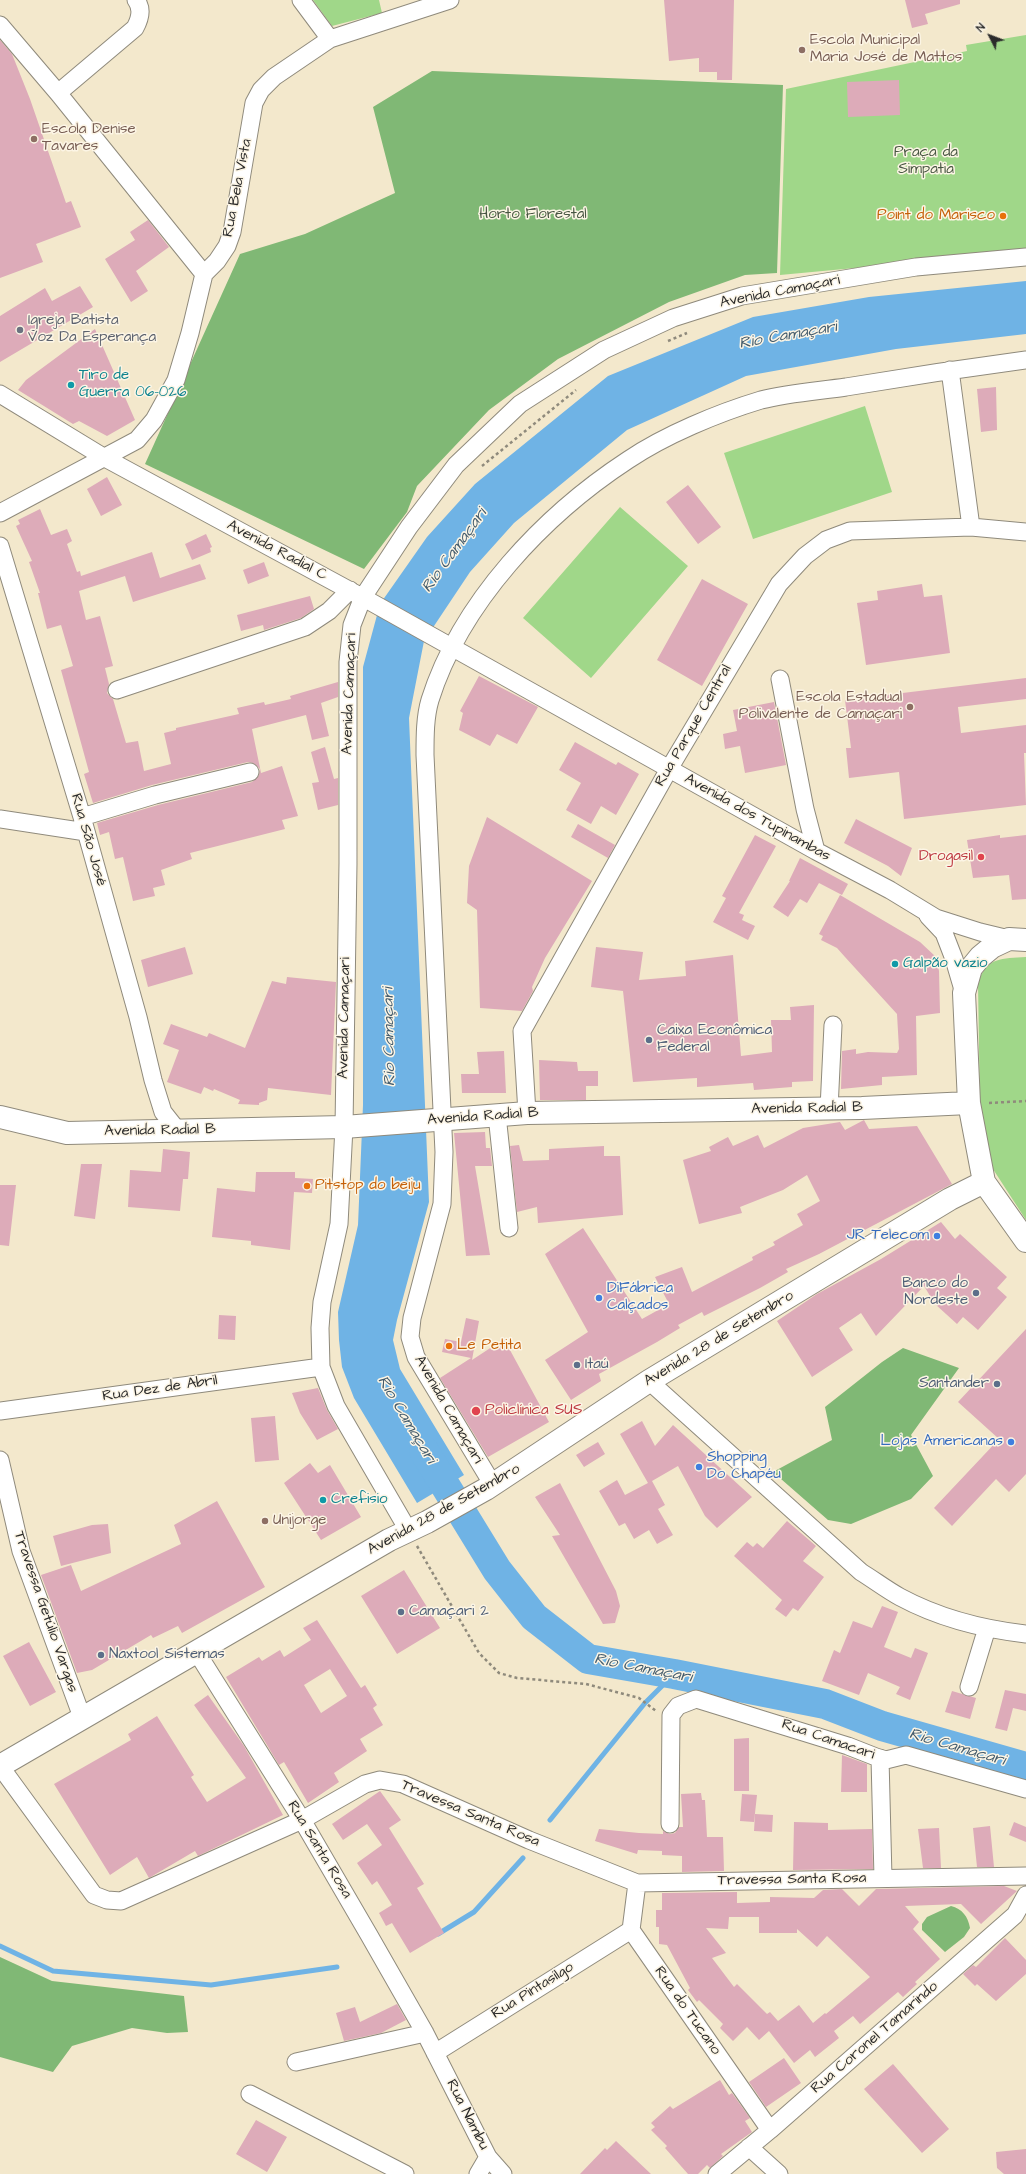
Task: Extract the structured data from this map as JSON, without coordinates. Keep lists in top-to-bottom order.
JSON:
{
  "streets": {
    "main road": ["Avenida Radial B", "Avenida 28 de Setembro"],
    "street": [
      "Rua Bela Vista",
      "Avenida Camaçari",
      "Avenida Radial C",
      "Rua Parque Central",
      "Avenida dos Tupinambas",
      "Rua São José",
      "Rua Dez de Abril",
      "Travessa Getúlio Vargas",
      "Rua Camacari",
      "Travessa Santa Rosa",
      "Rua Santa Rosa",
      "Rua Pintasilgo",
      "Rua do Tucano",
      "Rua Coronel Tamarindo",
      "Rua Nambu"
    ]
  },
  "crossings": [
    ["Avenida Camaçari", "Avenida Radial C"],
    ["Avenida Camaçari", "Avenida dos Tupinambas"],
    ["Avenida Camaçari", "Avenida Radial B"],
    ["Avenida Camaçari", "Avenida 28 de Setembro"],
    ["Avenida Camaçari", "Rua Dez de Abril"],
    ["Avenida Radial C", "Avenida dos Tupinambas"],
    ["Rua Parque Central", "Avenida dos Tupinambas"],
    ["Rua Parque Central", "Avenida Radial B"],
    ["Rua São José", "Avenida Radial B"],
    ["Avenida 28 de Setembro", "Travessa Getúlio Vargas"],
    ["Avenida 28 de Setembro", "Travessa Santa Rosa"],
    ["Avenida 28 de Setembro", "Rua Santa Rosa"],
    ["Travessa Santa Rosa", "Rua Santa Rosa"],
    ["Rua Santa Rosa", "Rua Pintasilgo"],
    ["Rua Santa Rosa", "Rua Nambu"],
    ["Rua Pintasilgo", "Rua do Tucano"],
    ["Rua Pintasilgo", "Rua Nambu"],
    ["Rua do Tucano", "Rua Coronel Tamarindo"]
  ],
  "water": ["Rio Camaçari"],
  "parks": ["Praça da Simpatia", "Horto Florestal"],
  "places": [
    "Escola Municipal Maria José de Mattos",
    "Escola Denise Tavares",
    "Point do Marisco",
    "Igreja Batista Voz Da Esperança",
    "Tiro de Guerra 06-026",
    "Escola Estadual Polivalente de Camaçari",
    "Drogasil",
    "Galpão vazio",
    "Caixa Econômica Federal",
    "Pitstop do beiju",
    "JR Telecom",
    "Banco do Nordeste",
    "DiFábrica Calçados",
    "Le Petita",
    "Itaú",
    "Santander",
    "Policlínica SUS",
    "Lojas Americanas",
    "Shopping Do Chapéu",
    "Crefisio",
    "Unijorge",
    "Camaçari 2",
    "Naxtool Sistemas"
  ],
  "north": "top left"
}
